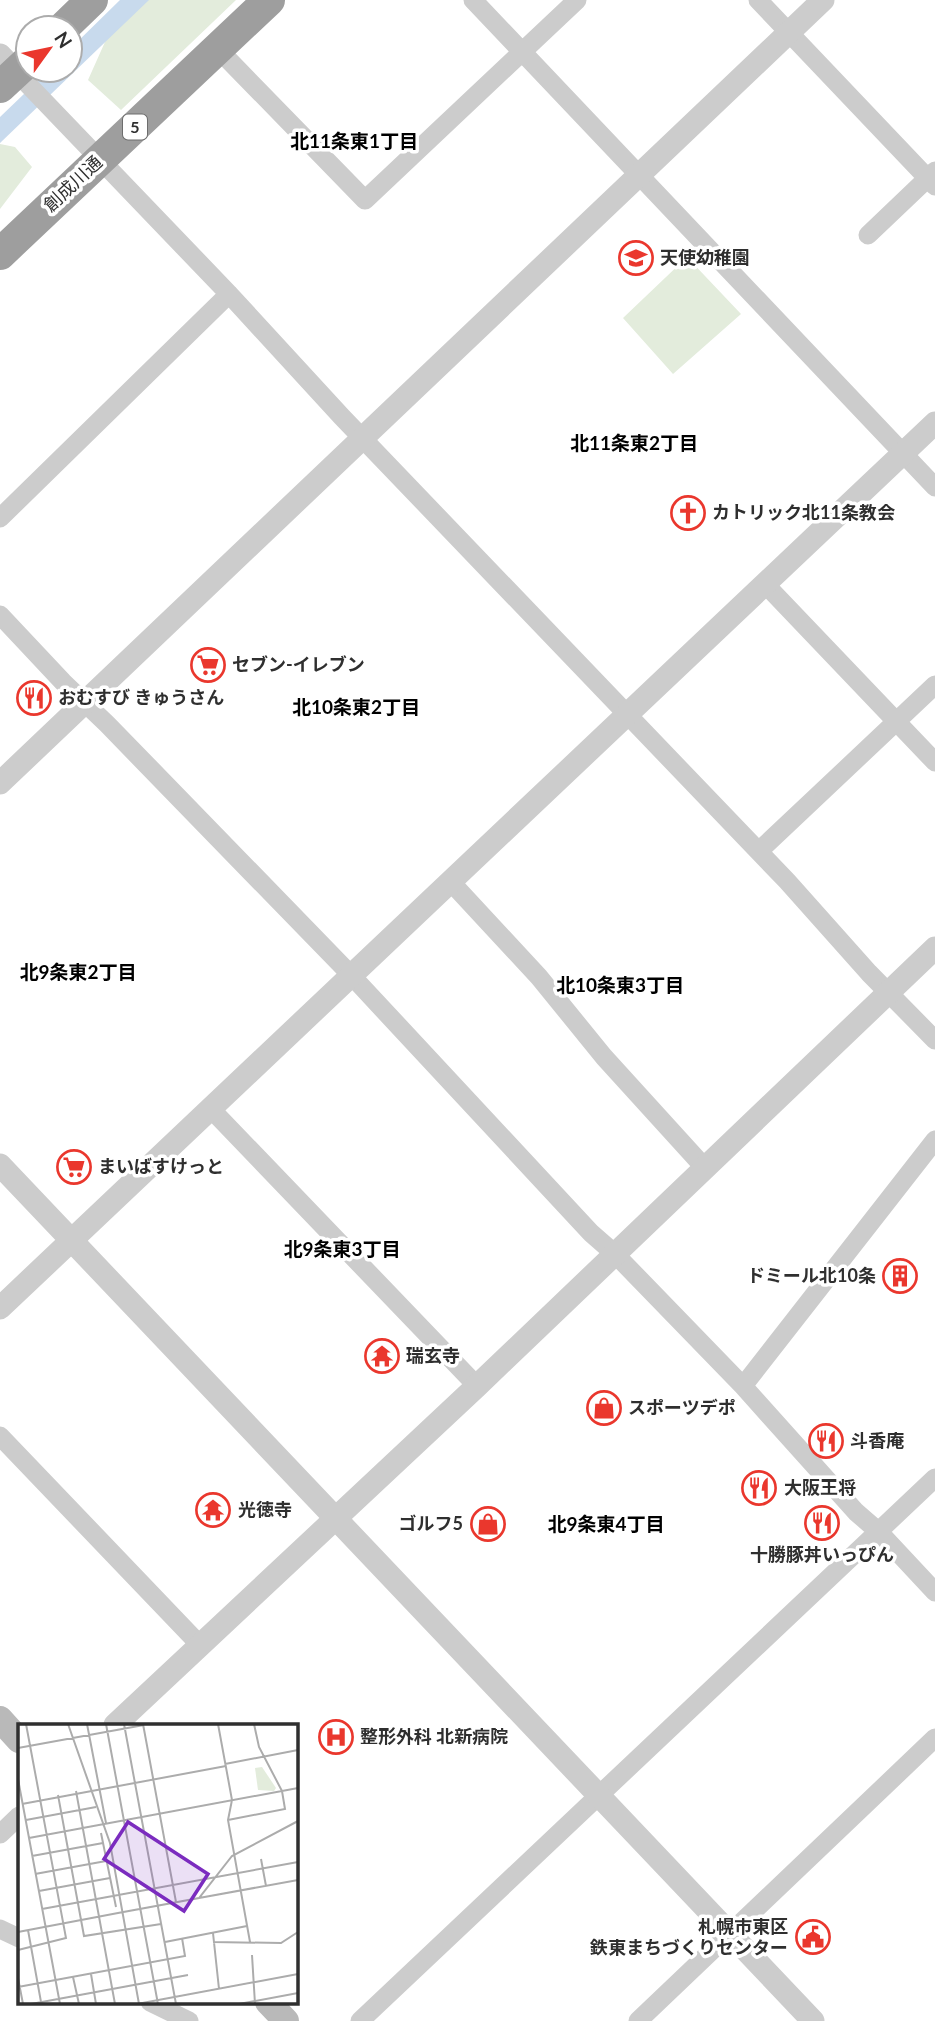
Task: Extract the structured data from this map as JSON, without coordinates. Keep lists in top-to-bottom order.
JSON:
{
  "streets": {
    "highway": ["5", "創成川通"]
  },
  "districts": [
    "北11条東1丁目",
    "北11条東2丁目",
    "北10条東2丁目",
    "北9条東2丁目",
    "北10条東3丁目",
    "北9条東3丁目",
    "北9条東4丁目"
  ],
  "places": {
    "school or university": ["天使幼稚園"],
    "church": ["カトリック北11条教会"],
    "supermarket": ["セブン-イレブン", "まいばすけっと"],
    "restaurant": [
      "おむすび きゅうさん",
      "斗香庵",
      "大阪王将",
      "十勝豚丼いっぴん"
    ],
    "building": ["ドミール北10条"],
    "temple": ["瑞玄寺", "光徳寺"],
    "shop": ["スポーツデポ", "ゴルフ5"],
    "hospital": ["整形外科 北新病院"],
    "public building": ["札幌市東区 鉄東まちづくりセンター"]
  },
  "north": "top right"
}
